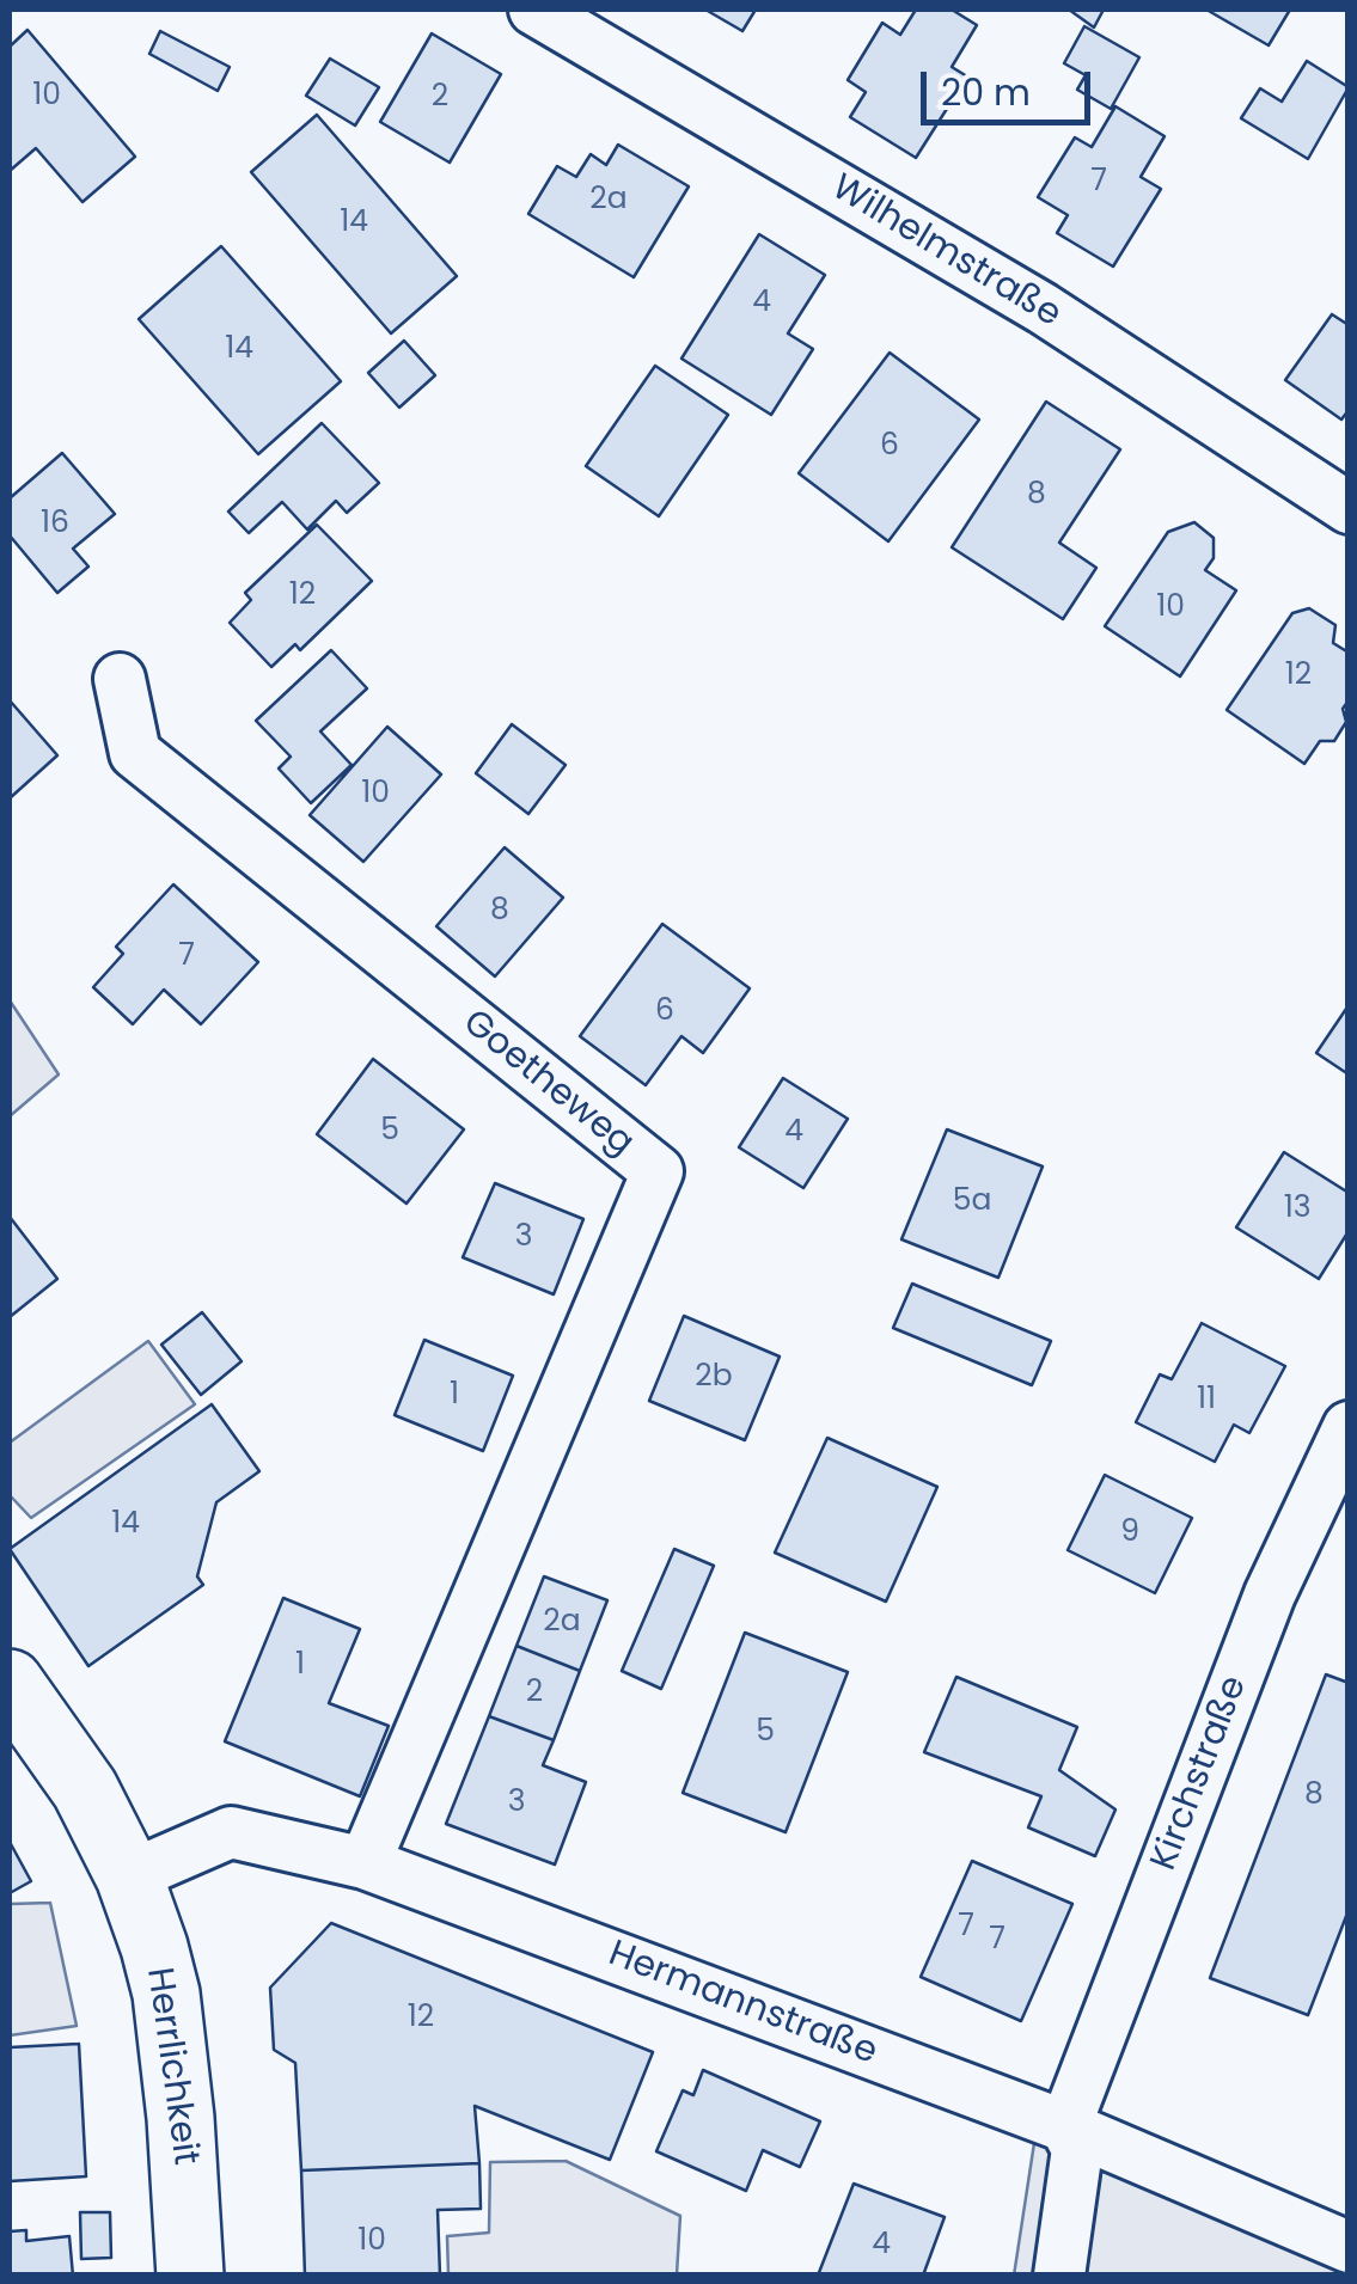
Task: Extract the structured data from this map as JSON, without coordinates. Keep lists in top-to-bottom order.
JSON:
{
  "streets": {
    "main road": ["Herrlichkeit"],
    "street": [
      "Wilhelmstraße",
      "Goetheweg",
      "Kirchstraße",
      "Hermannstraße"
    ]
  },
  "crossings": [
    ["Goetheweg", "Hermannstraße"],
    ["Kirchstraße", "Hermannstraße"],
    ["Hermannstraße", "Herrlichkeit"]
  ],
  "house_numbers": [
    "10",
    "2",
    "7",
    "2a",
    "14",
    "4",
    "14",
    "6",
    "8",
    "16",
    "12",
    "10",
    "12",
    "10",
    "8",
    "7",
    "6",
    "5",
    "4",
    "5a",
    "13",
    "3",
    "2b",
    "1",
    "11",
    "14",
    "9",
    "2a",
    "1",
    "2",
    "5",
    "8",
    "3",
    "7",
    "7",
    "12",
    "10",
    "4"
  ],
  "scale_bar": "20 m"
}
